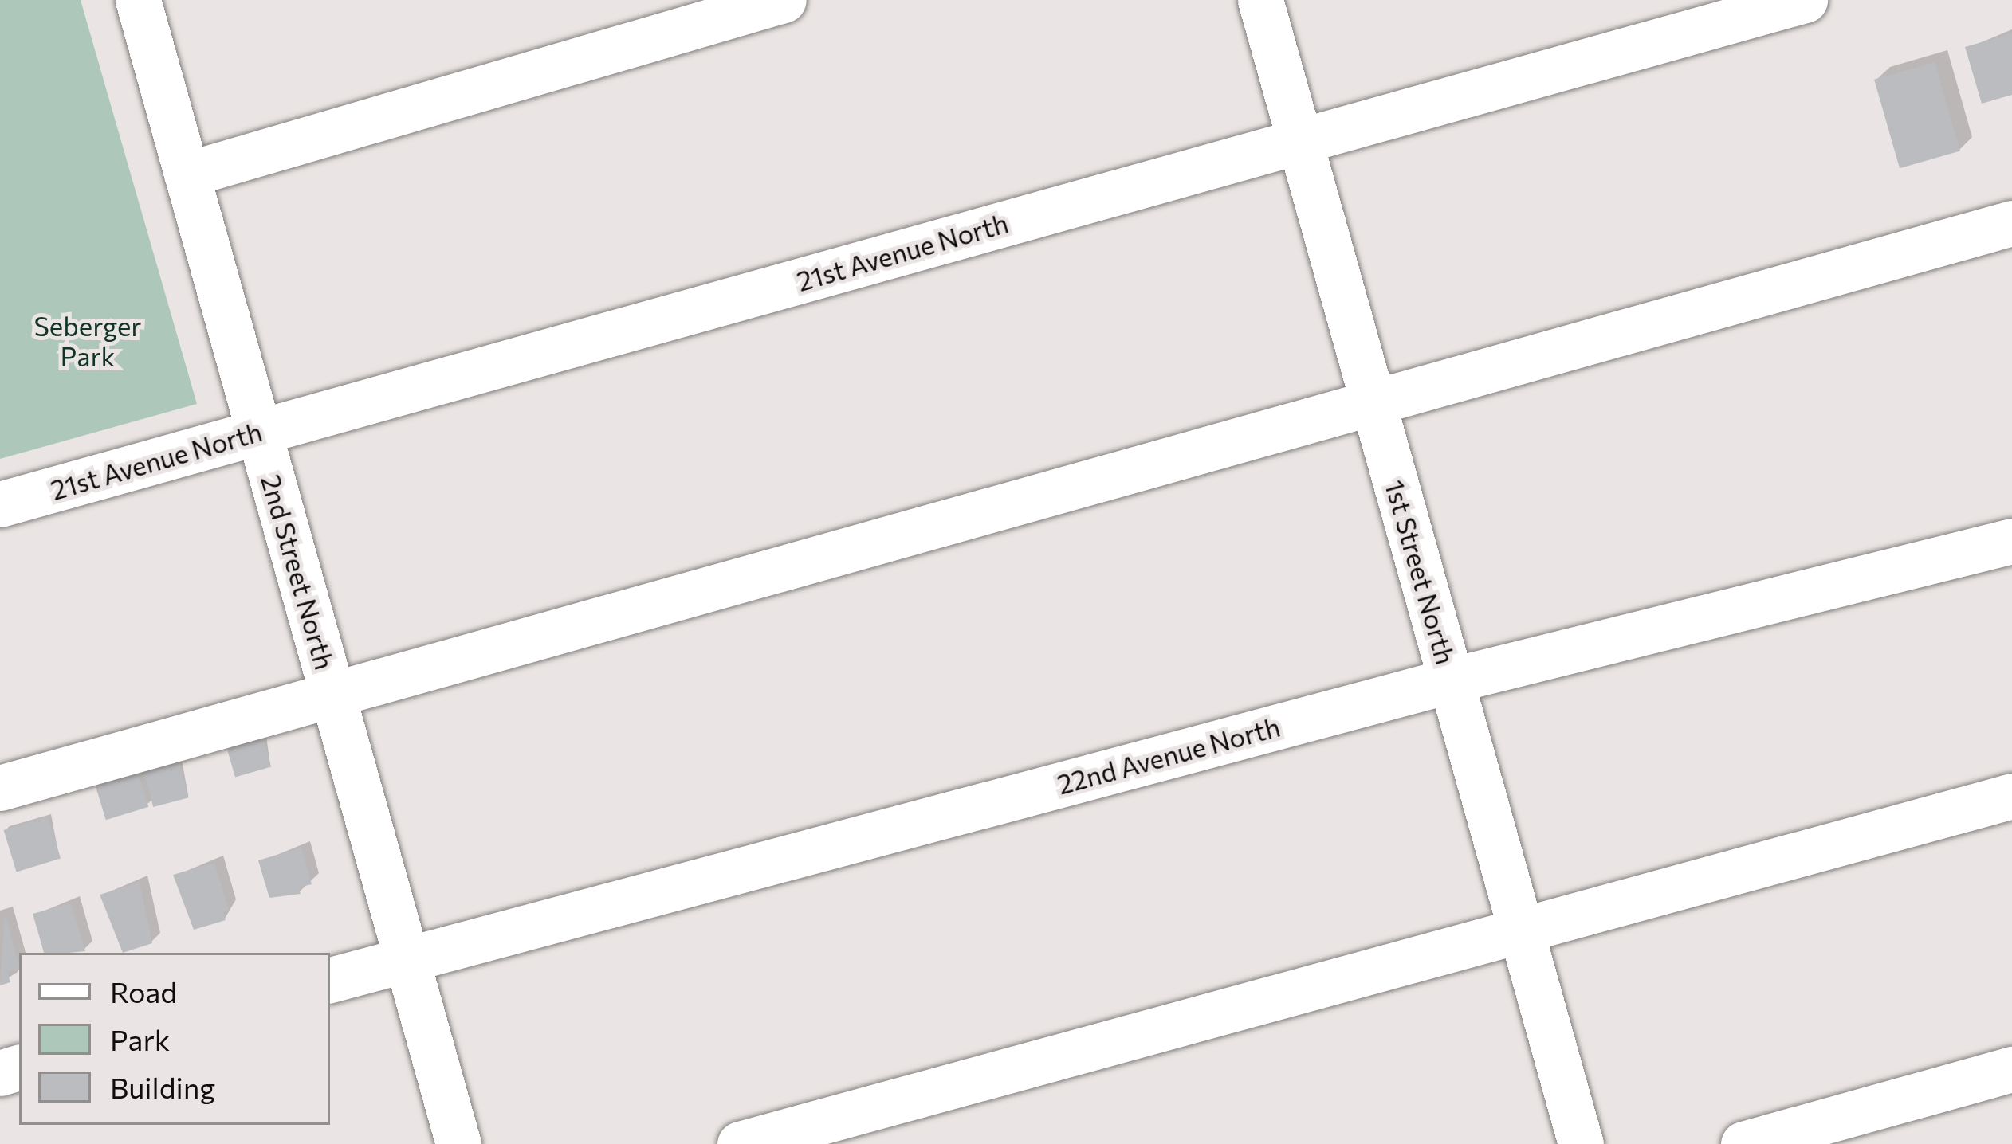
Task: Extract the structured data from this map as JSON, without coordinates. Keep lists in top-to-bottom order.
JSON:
{
  "streets": {
    "street": [
      "21st Avenue North",
      "2nd Street North",
      "1st Street North",
      "22nd Avenue North"
    ]
  },
  "crossings": [
    ["21st Avenue North", "2nd Street North"],
    ["21st Avenue North", "1st Street North"],
    ["2nd Street North", "22nd Avenue North"],
    ["1st Street North", "22nd Avenue North"]
  ],
  "parks": ["Seberger Park"],
  "legend": ["Road", "Park", "Building"]
}
